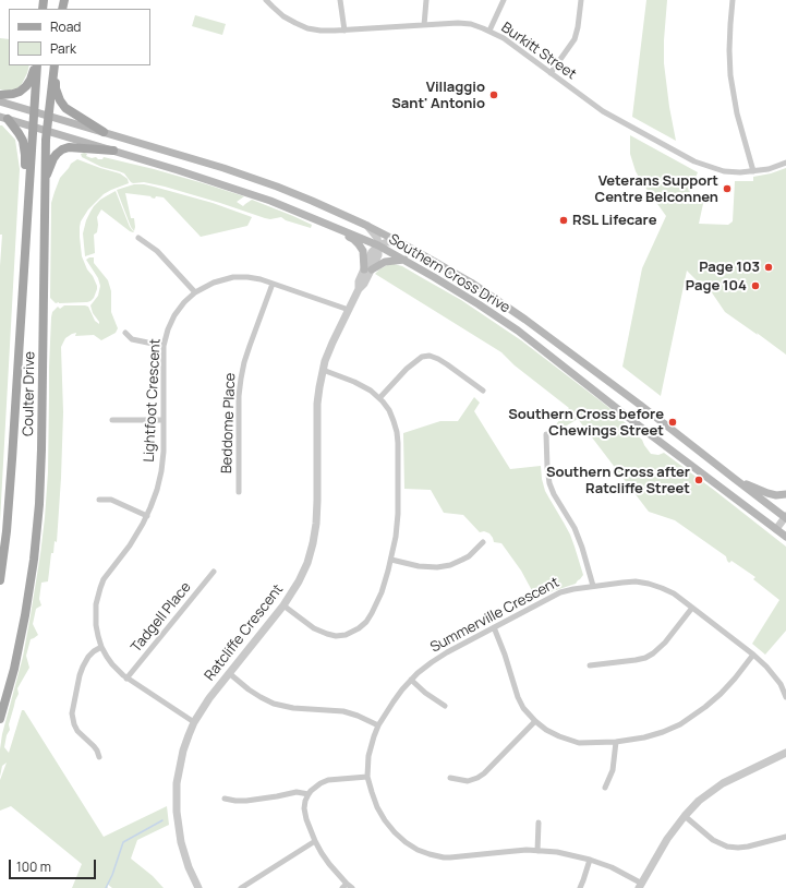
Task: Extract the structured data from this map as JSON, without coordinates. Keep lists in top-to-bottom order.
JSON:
{
  "streets": {
    "main road": ["Southern Cross Drive", "Coulter Drive"],
    "street": [
      "Burkitt Street",
      "Lightfoot Crescent",
      "Beddome Place",
      "Summerville Crescent",
      "Tadgell Place",
      "Ratcliffe Crescent"
    ]
  },
  "crossings": [
    ["Southern Cross Drive", "Coulter Drive"],
    ["Southern Cross Drive", "Ratcliffe Crescent"],
    ["Lightfoot Crescent", "Beddome Place"],
    ["Lightfoot Crescent", "Tadgell Place"],
    ["Lightfoot Crescent", "Ratcliffe Crescent"]
  ],
  "places": [
    "Villaggio Sant' Antonio",
    "Veterans Support Centre Belconnen",
    "RSL Lifecare",
    "Page 103",
    "Page 104",
    "Southern Cross before Chewings Street",
    "Southern Cross after Ratcliffe Street"
  ],
  "legend": ["Road", "Park"],
  "scale_bar": "100 m"
}
